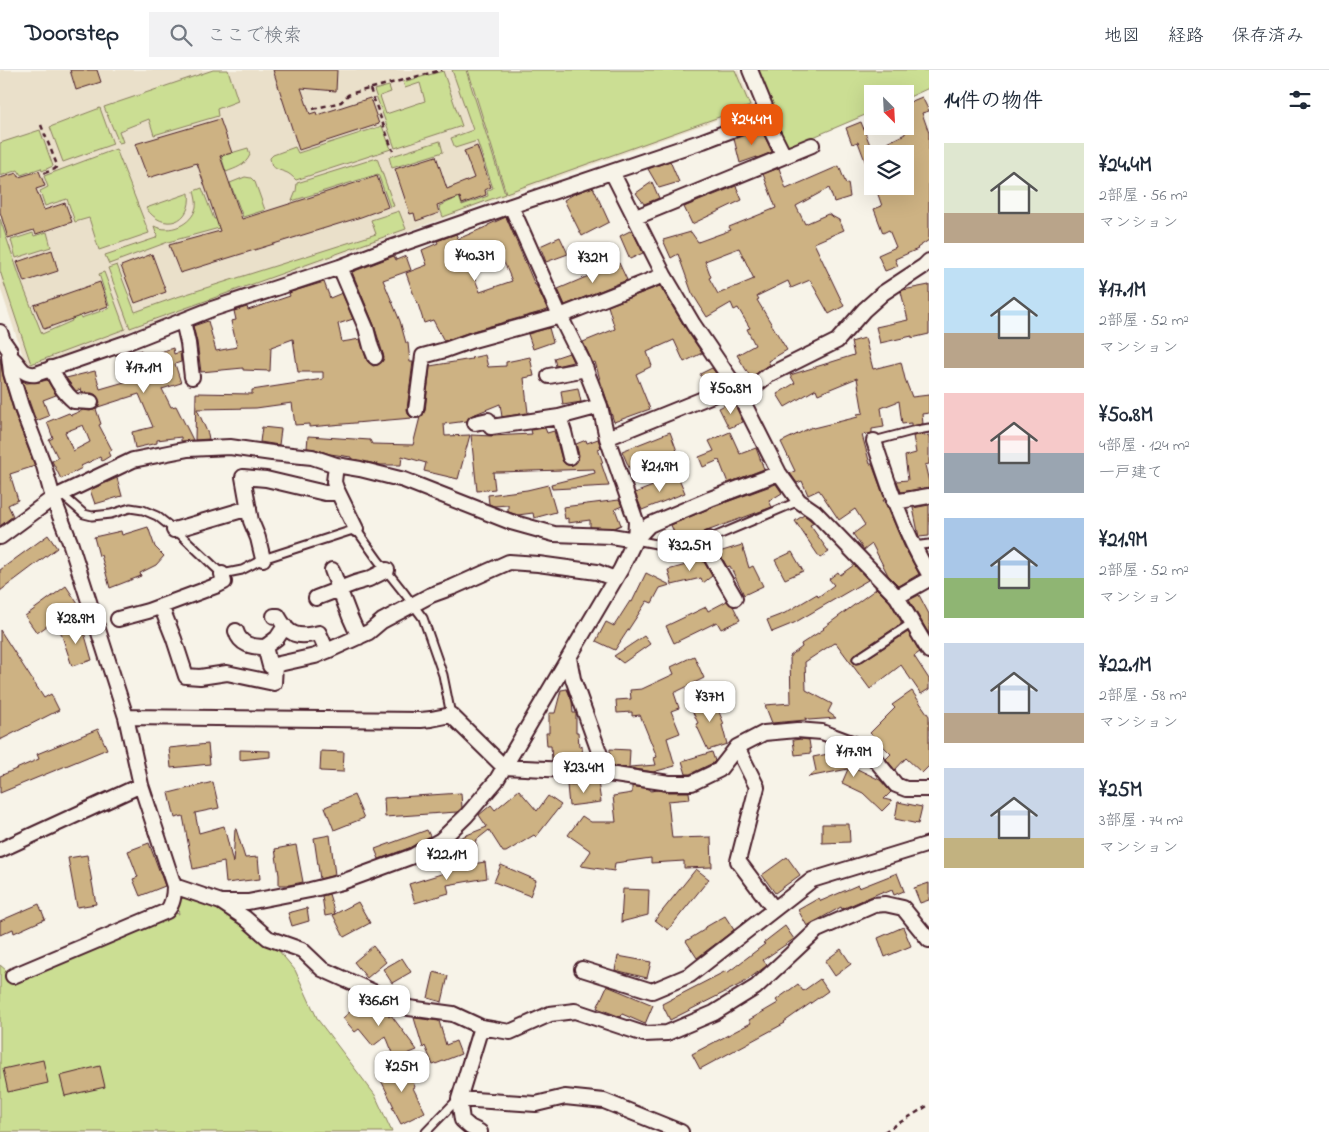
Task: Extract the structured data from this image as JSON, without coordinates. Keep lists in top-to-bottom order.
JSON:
{
  "north": "bottom right",
  "page": {
    "header": "Doorstep",
    "search": "ここで検索",
    "nav": ["地図", "経路", "保存済み"],
    "heading": "14件の物件",
    "price": [
      "¥24.4M",
      "¥40.3M",
      "¥32M",
      "¥17.1M",
      "¥50.8M",
      "¥21.9M",
      "¥32.5M",
      "¥28.9M",
      "¥37M",
      "¥17.9M",
      "¥23.4M",
      "¥22.1M",
      "¥36.6M",
      "¥25M"
    ],
    "list": [
      {
        "name": "¥24.4M",
        "note": "2部屋 · 56 m² · マンション"
      },
      {
        "name": "¥17.1M",
        "note": "2部屋 · 52 m² · マンション"
      },
      {
        "name": "¥50.8M",
        "note": "4部屋 · 124 m² · 一戸建て"
      },
      {
        "name": "¥21.9M",
        "note": "2部屋 · 52 m² · マンション"
      },
      {
        "name": "¥22.1M",
        "note": "2部屋 · 58 m² · マンション"
      },
      {
        "name": "¥25M",
        "note": "3部屋 · 74 m² · マンション"
      }
    ]
  }
}
